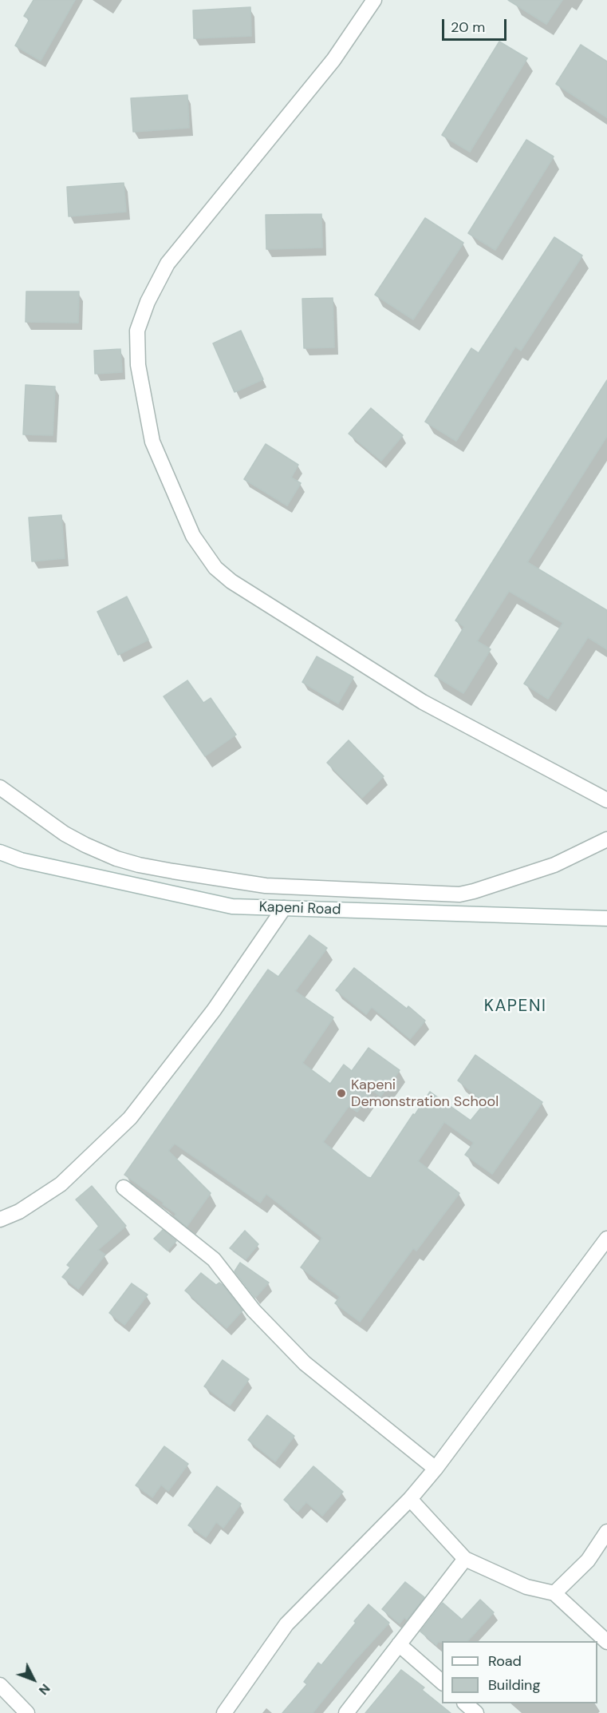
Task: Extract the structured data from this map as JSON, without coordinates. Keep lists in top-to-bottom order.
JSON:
{
  "streets": {
    "street": ["Kapeni Road"]
  },
  "districts": ["KAPENI"],
  "places": ["Kapeni Demonstration School"],
  "legend": ["Road", "Building"],
  "scale_bar": "20 m",
  "north": "bottom right"
}
